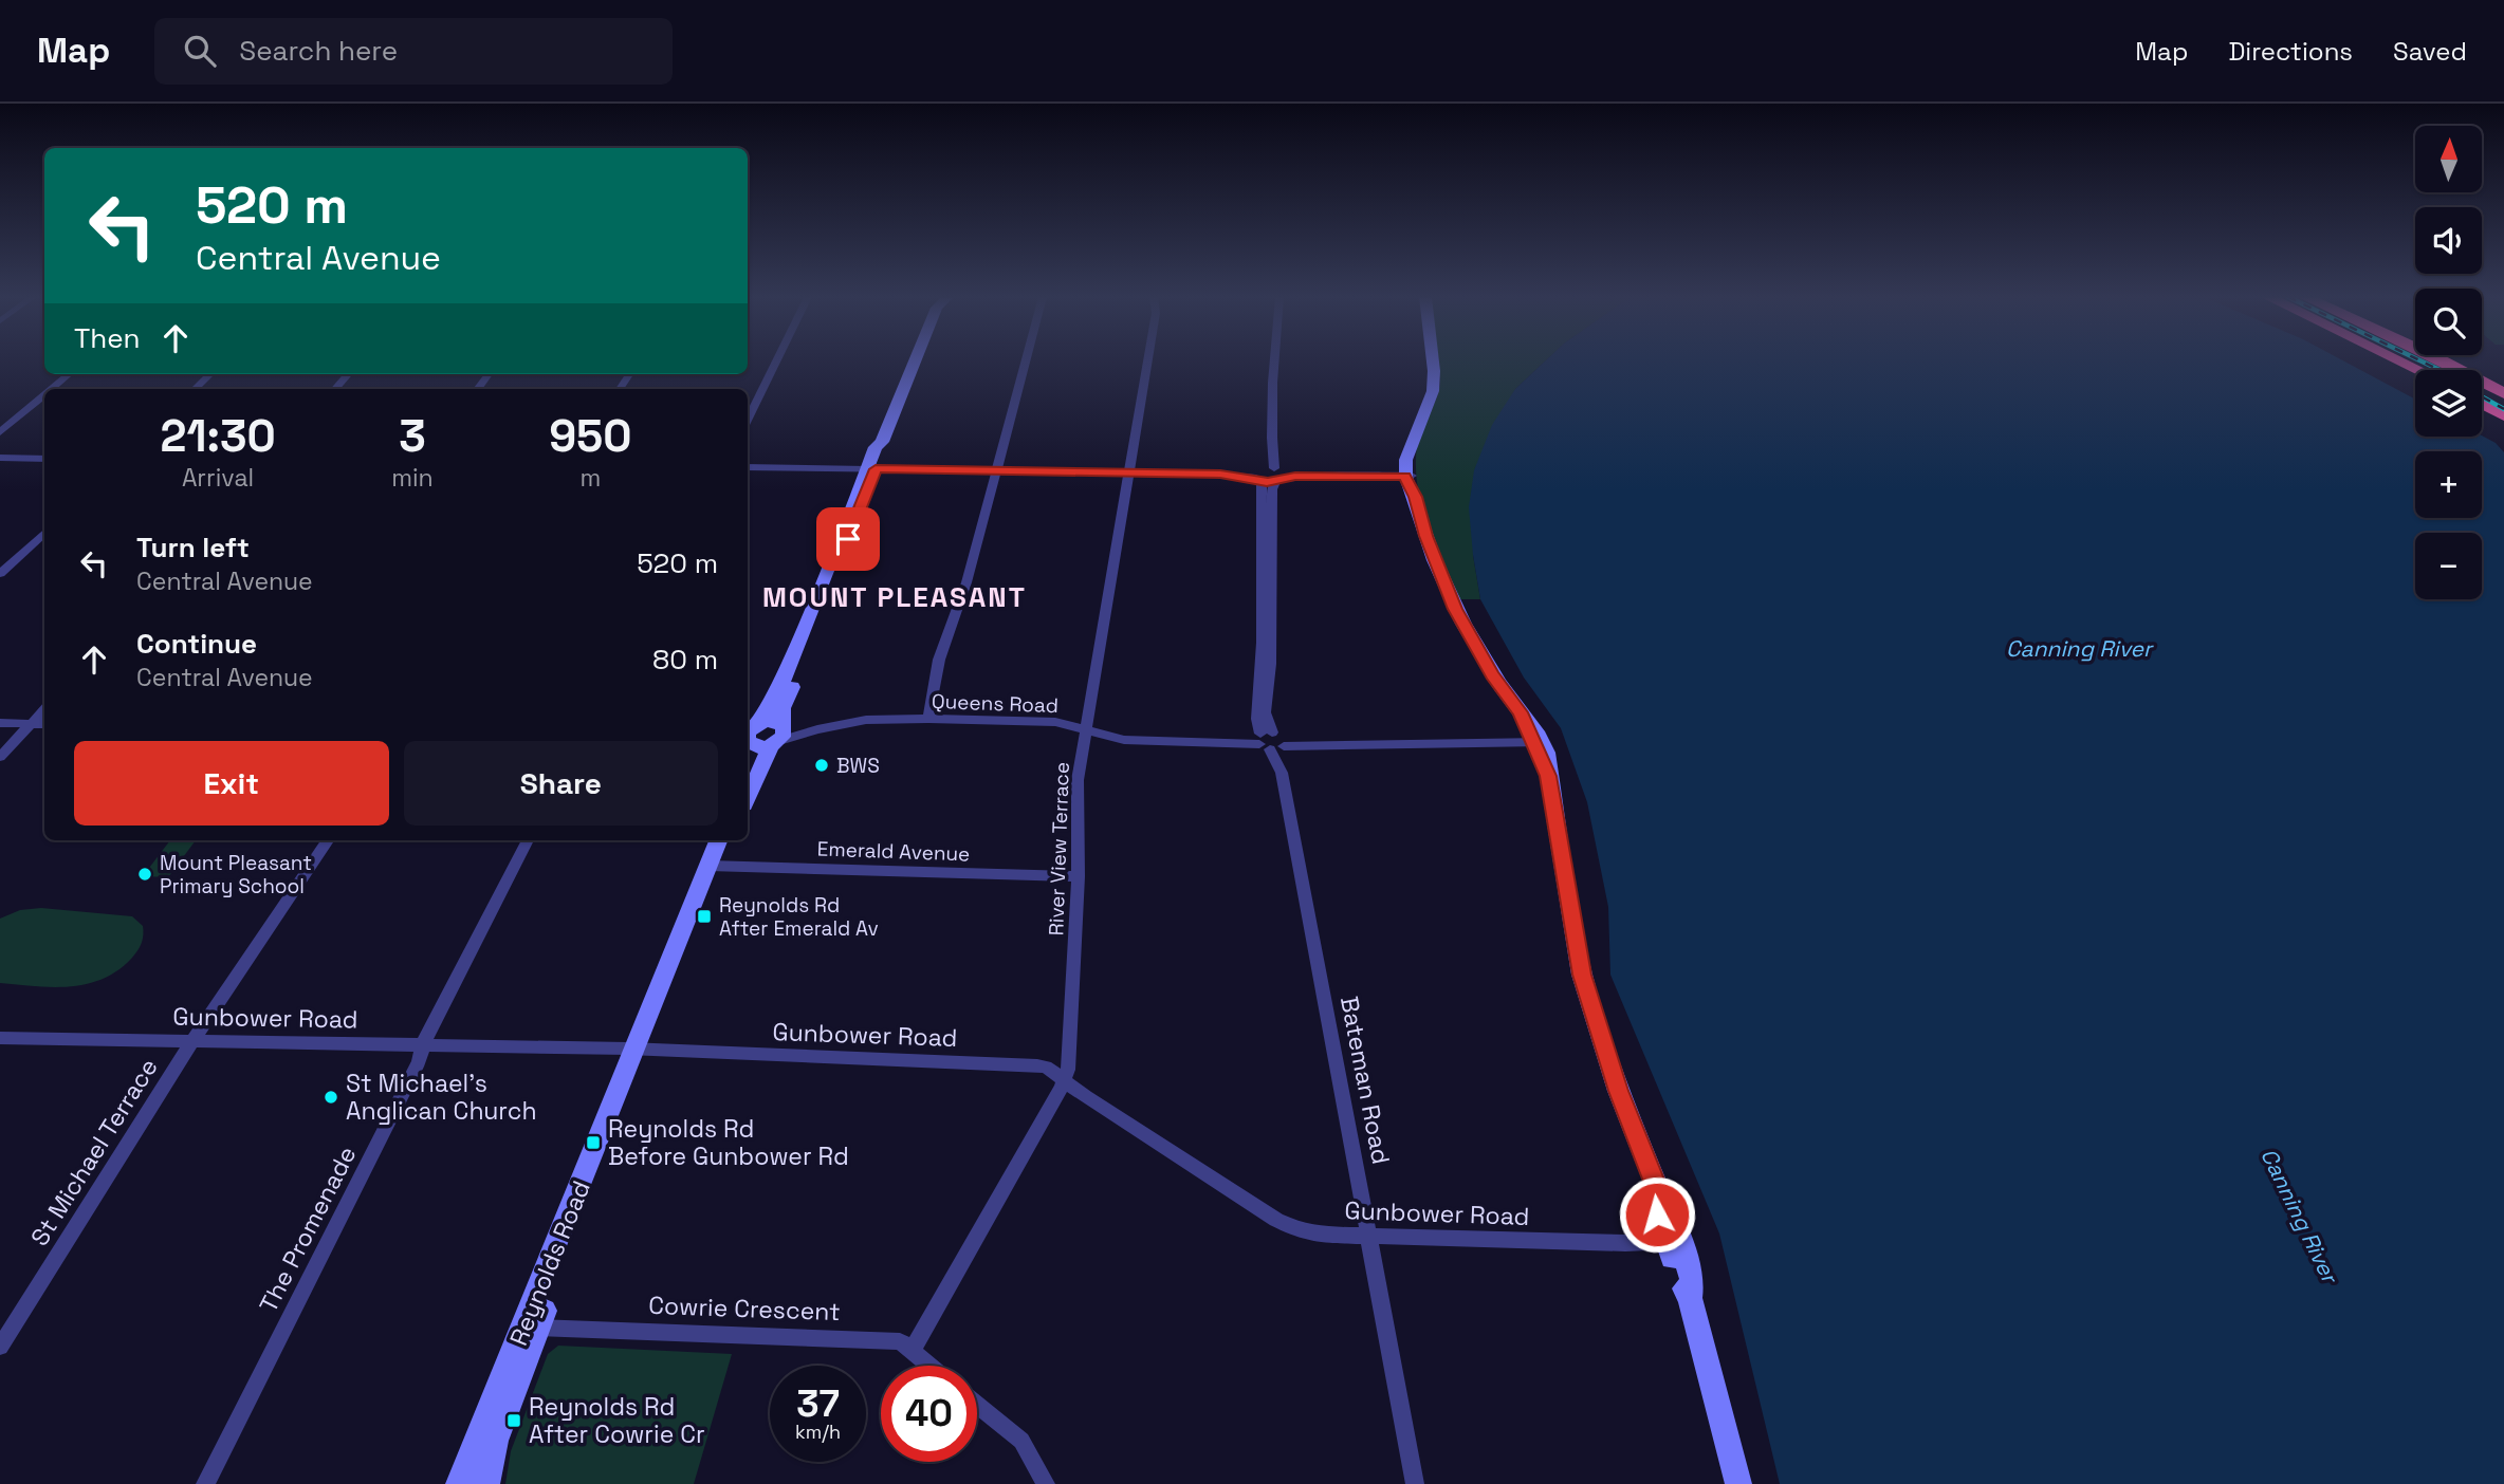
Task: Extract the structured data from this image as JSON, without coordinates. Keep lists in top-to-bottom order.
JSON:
{
  "streets": {
    "street": [
      "Queens Road",
      "River View Terrace",
      "Emerald Avenue",
      "Gunbower Road",
      "Bateman Road",
      "St Michael Terrace",
      "The Promenade",
      "Reynolds Road",
      "Cowrie Crescent"
    ]
  },
  "crossings": [
    ["Queens Road", "River View Terrace"],
    ["Queens Road", "Bateman Road"],
    ["River View Terrace", "Emerald Avenue"],
    ["River View Terrace", "Gunbower Road"],
    ["River View Terrace", "Cowrie Crescent"],
    ["Emerald Avenue", "Reynolds Road"],
    ["Gunbower Road", "Bateman Road"],
    ["Gunbower Road", "St Michael Terrace"],
    ["Gunbower Road", "The Promenade"],
    ["Gunbower Road", "Reynolds Road"],
    ["Reynolds Road", "Cowrie Crescent"]
  ],
  "districts": ["MOUNT PLEASANT"],
  "water": ["Canning River"],
  "places": {
    "other": ["BWS", "Mount Pleasant Primary School", "St Michael's Anglican Church"],
    "transit": ["Reynolds Rd After Emerald Av", "Reynolds Rd Before Gunbower Rd", "Reynolds Rd After Cowrie Cr"]
  },
  "north": "top",
  "page": {
    "header": "Map",
    "search": "Search here",
    "nav": ["Map", "Directions", "Saved"],
    "map_buttons": ["+", "−"],
    "turn": ["520 m", "Central Avenue"],
    "then": "Then",
    "eta": [
      "21:30",
      "Arrival",
      "3",
      "min",
      "950",
      "m"
    ],
    "list": [
      {
        "name": "Turn left",
        "note": "Central Avenue",
        "value": "520 m"
      },
      {
        "name": "Continue",
        "note": "Central Avenue",
        "value": "80 m"
      }
    ],
    "buttons": ["Exit", "Share"],
    "speed": "37 km/h",
    "limit": "40"
  }
}
